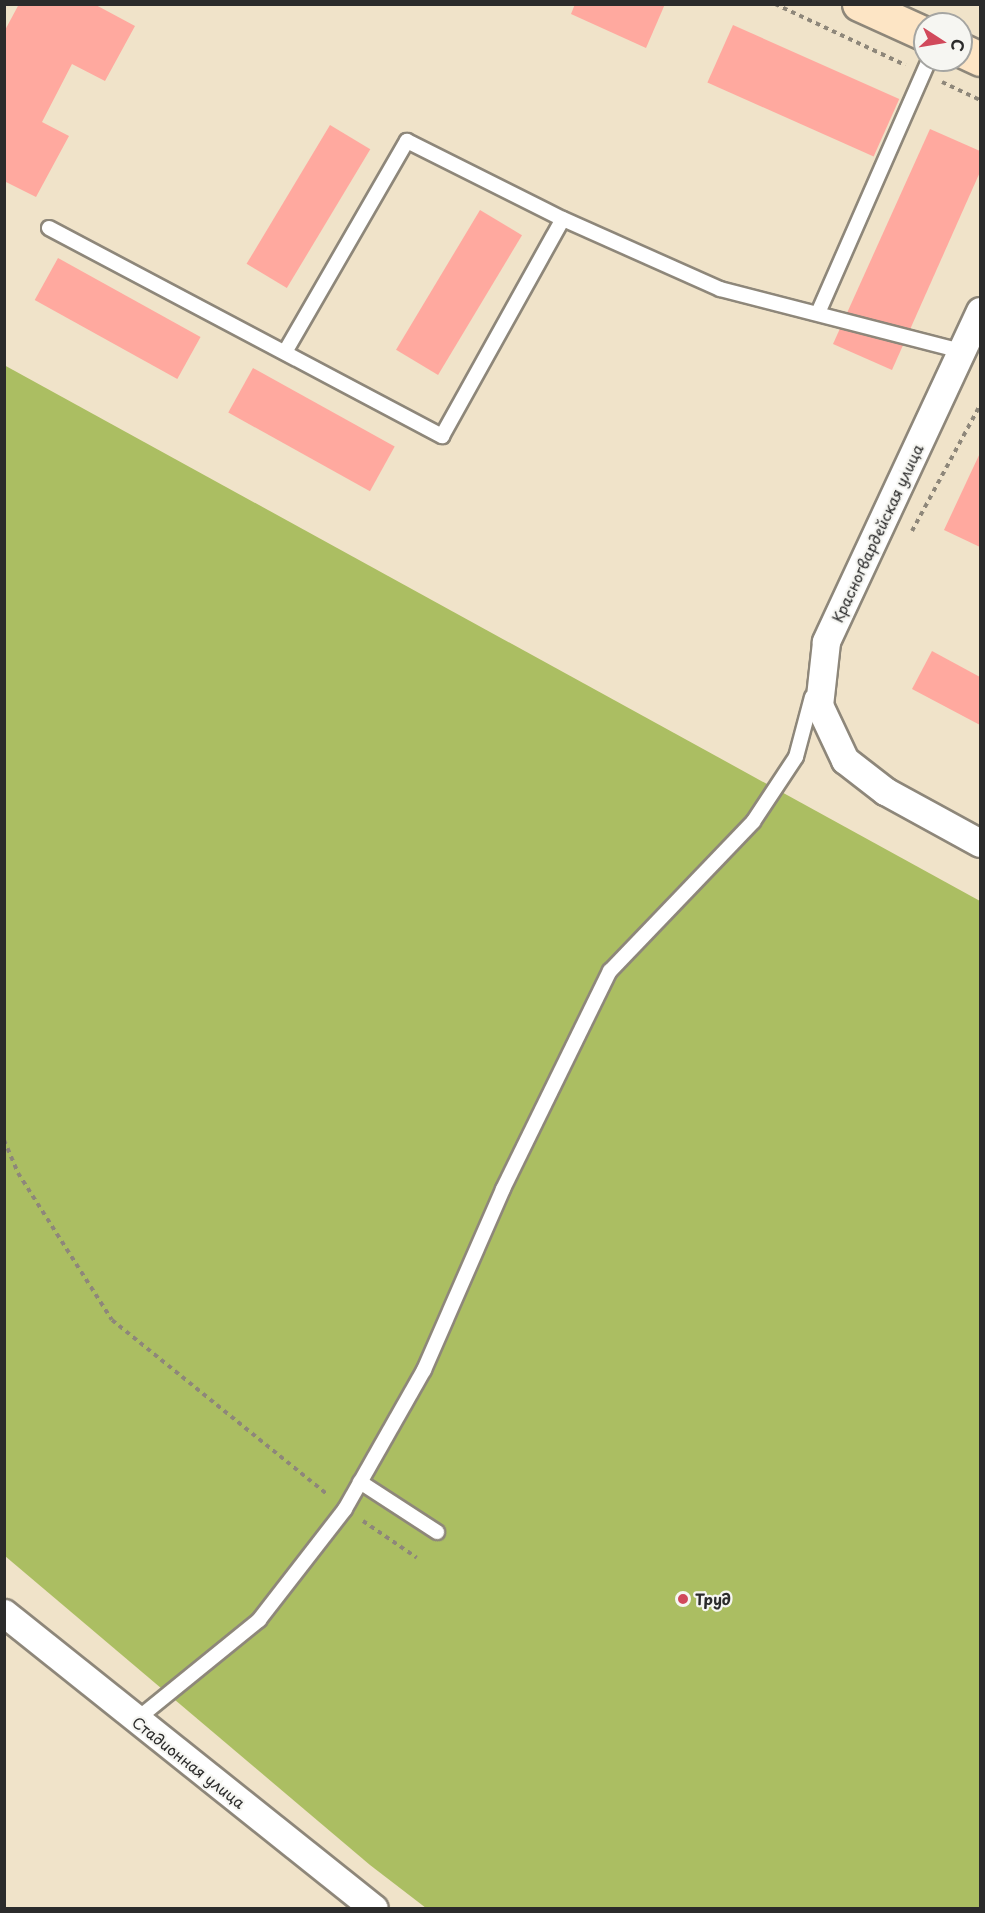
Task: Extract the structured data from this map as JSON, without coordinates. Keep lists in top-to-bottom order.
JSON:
{
  "streets": {
    "street": ["Красногвардейская улица", "Стадионная улица"]
  },
  "places": ["Труд"],
  "north": "right"
}
